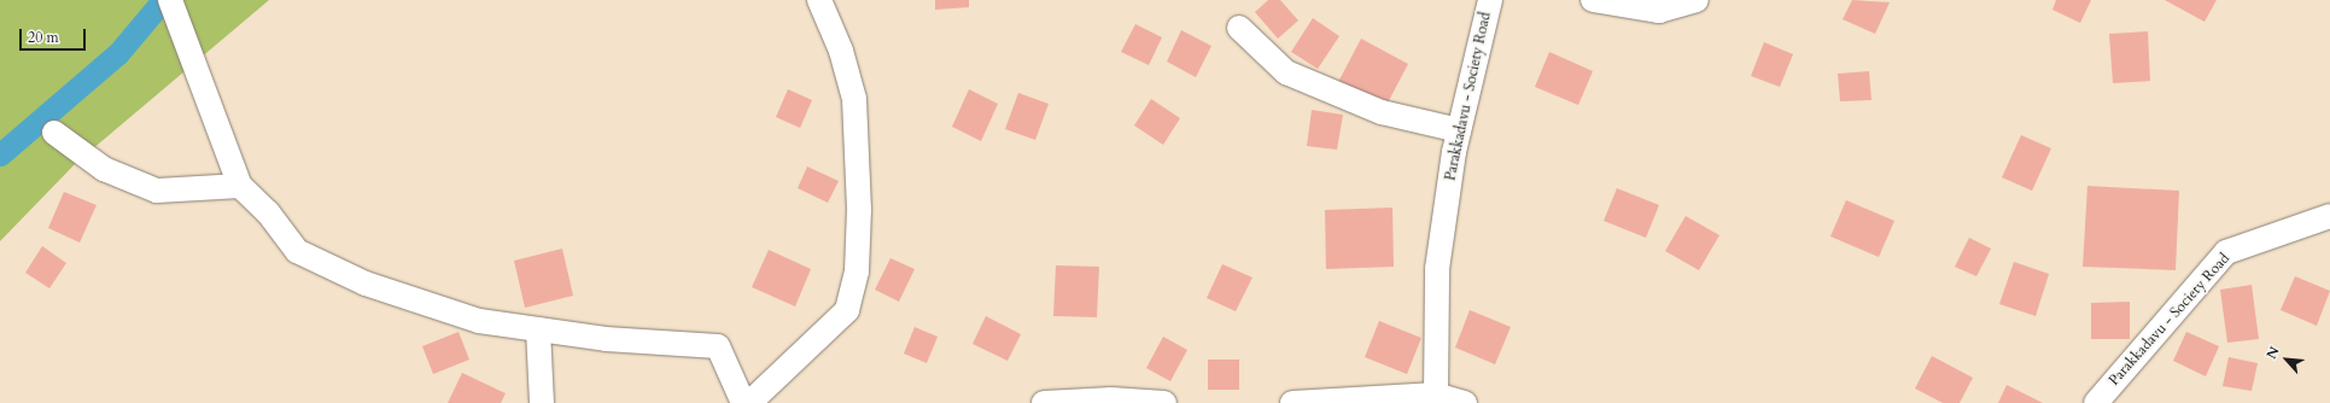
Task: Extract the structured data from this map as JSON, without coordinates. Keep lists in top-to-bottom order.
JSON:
{
  "streets": {
    "street": ["Parakkadavu - Society Road"]
  },
  "scale_bar": "20 m",
  "north": "top left"
}
